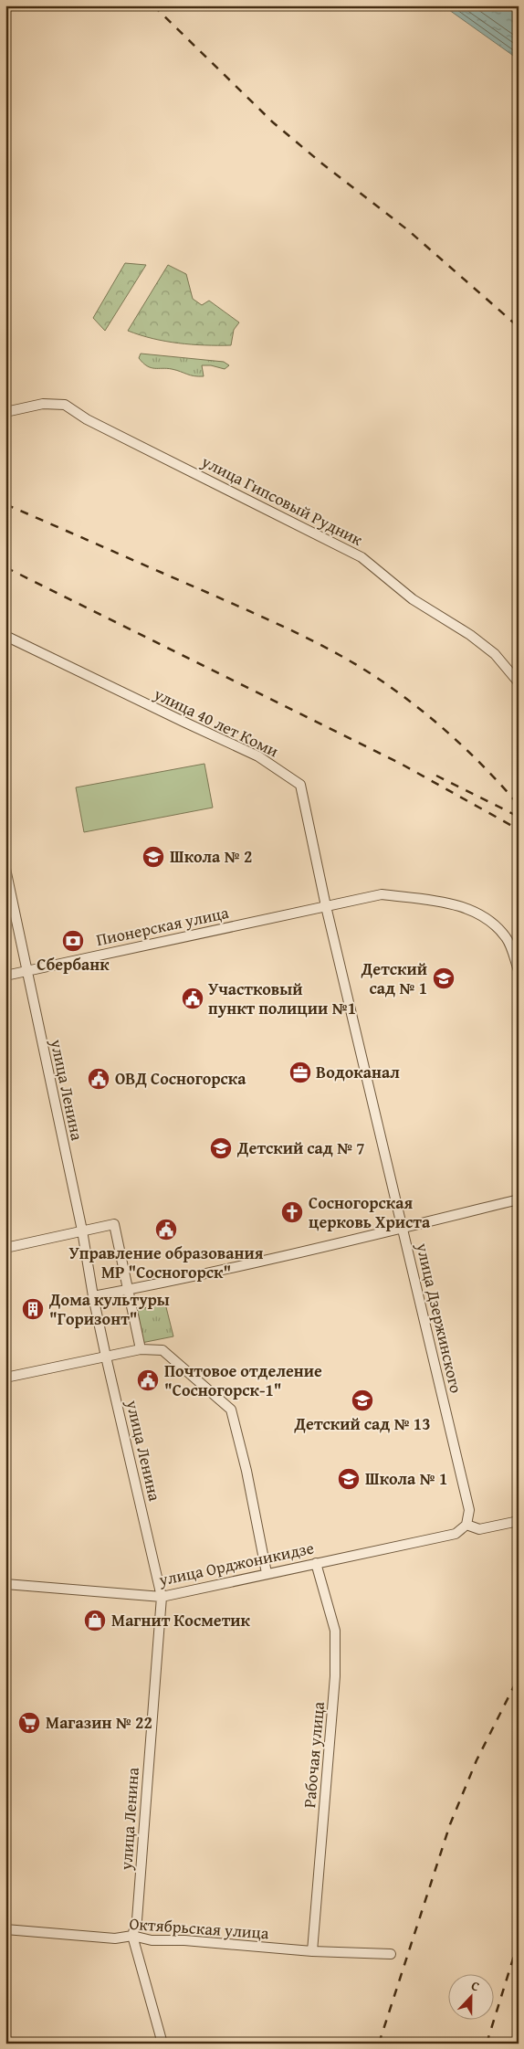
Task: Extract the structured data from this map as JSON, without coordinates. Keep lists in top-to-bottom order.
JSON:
{
  "streets": {
    "street": [
      "улица Гипсовый Рудник",
      "улица 40 лет Коми",
      "Пионерская улица",
      "улица Ленина",
      "улица Дзержинского",
      "улица Орджоникидзе",
      "Рабочая улица",
      "Октябрьская улица"
    ]
  },
  "crossings": [
    ["улица 40 лет Коми", "Пионерская улица"],
    ["улица 40 лет Коми", "улица Дзержинского"],
    ["Пионерская улица", "улица Ленина"],
    ["Пионерская улица", "улица Дзержинского"],
    ["улица Ленина", "улица Орджоникидзе"],
    ["улица Ленина", "Октябрьская улица"],
    ["улица Дзержинского", "улица Орджоникидзе"],
    ["улица Орджоникидзе", "Рабочая улица"],
    ["Рабочая улица", "Октябрьская улица"]
  ],
  "places": {
    "school or university": [
      "Школа № 2",
      "Детский сад № 1",
      "Детский сад № 7",
      "Детский сад № 13",
      "Школа № 1"
    ],
    "bank": ["Сбербанк"],
    "public building": [
      "Участковый пункт полиции №1",
      "ОВД Сосногорска",
      "Управление образования МР \"Сосногорск\"",
      "Почтовое отделение \"Сосногорск-1\""
    ],
    "office": ["Водоканал"],
    "church": ["Сосногорская церковь Христа"],
    "building": ["Дома культуры \"Горизонт\""],
    "shop": ["Магнит Косметик"],
    "supermarket": ["Магазин № 22"]
  },
  "north": "top"
}
